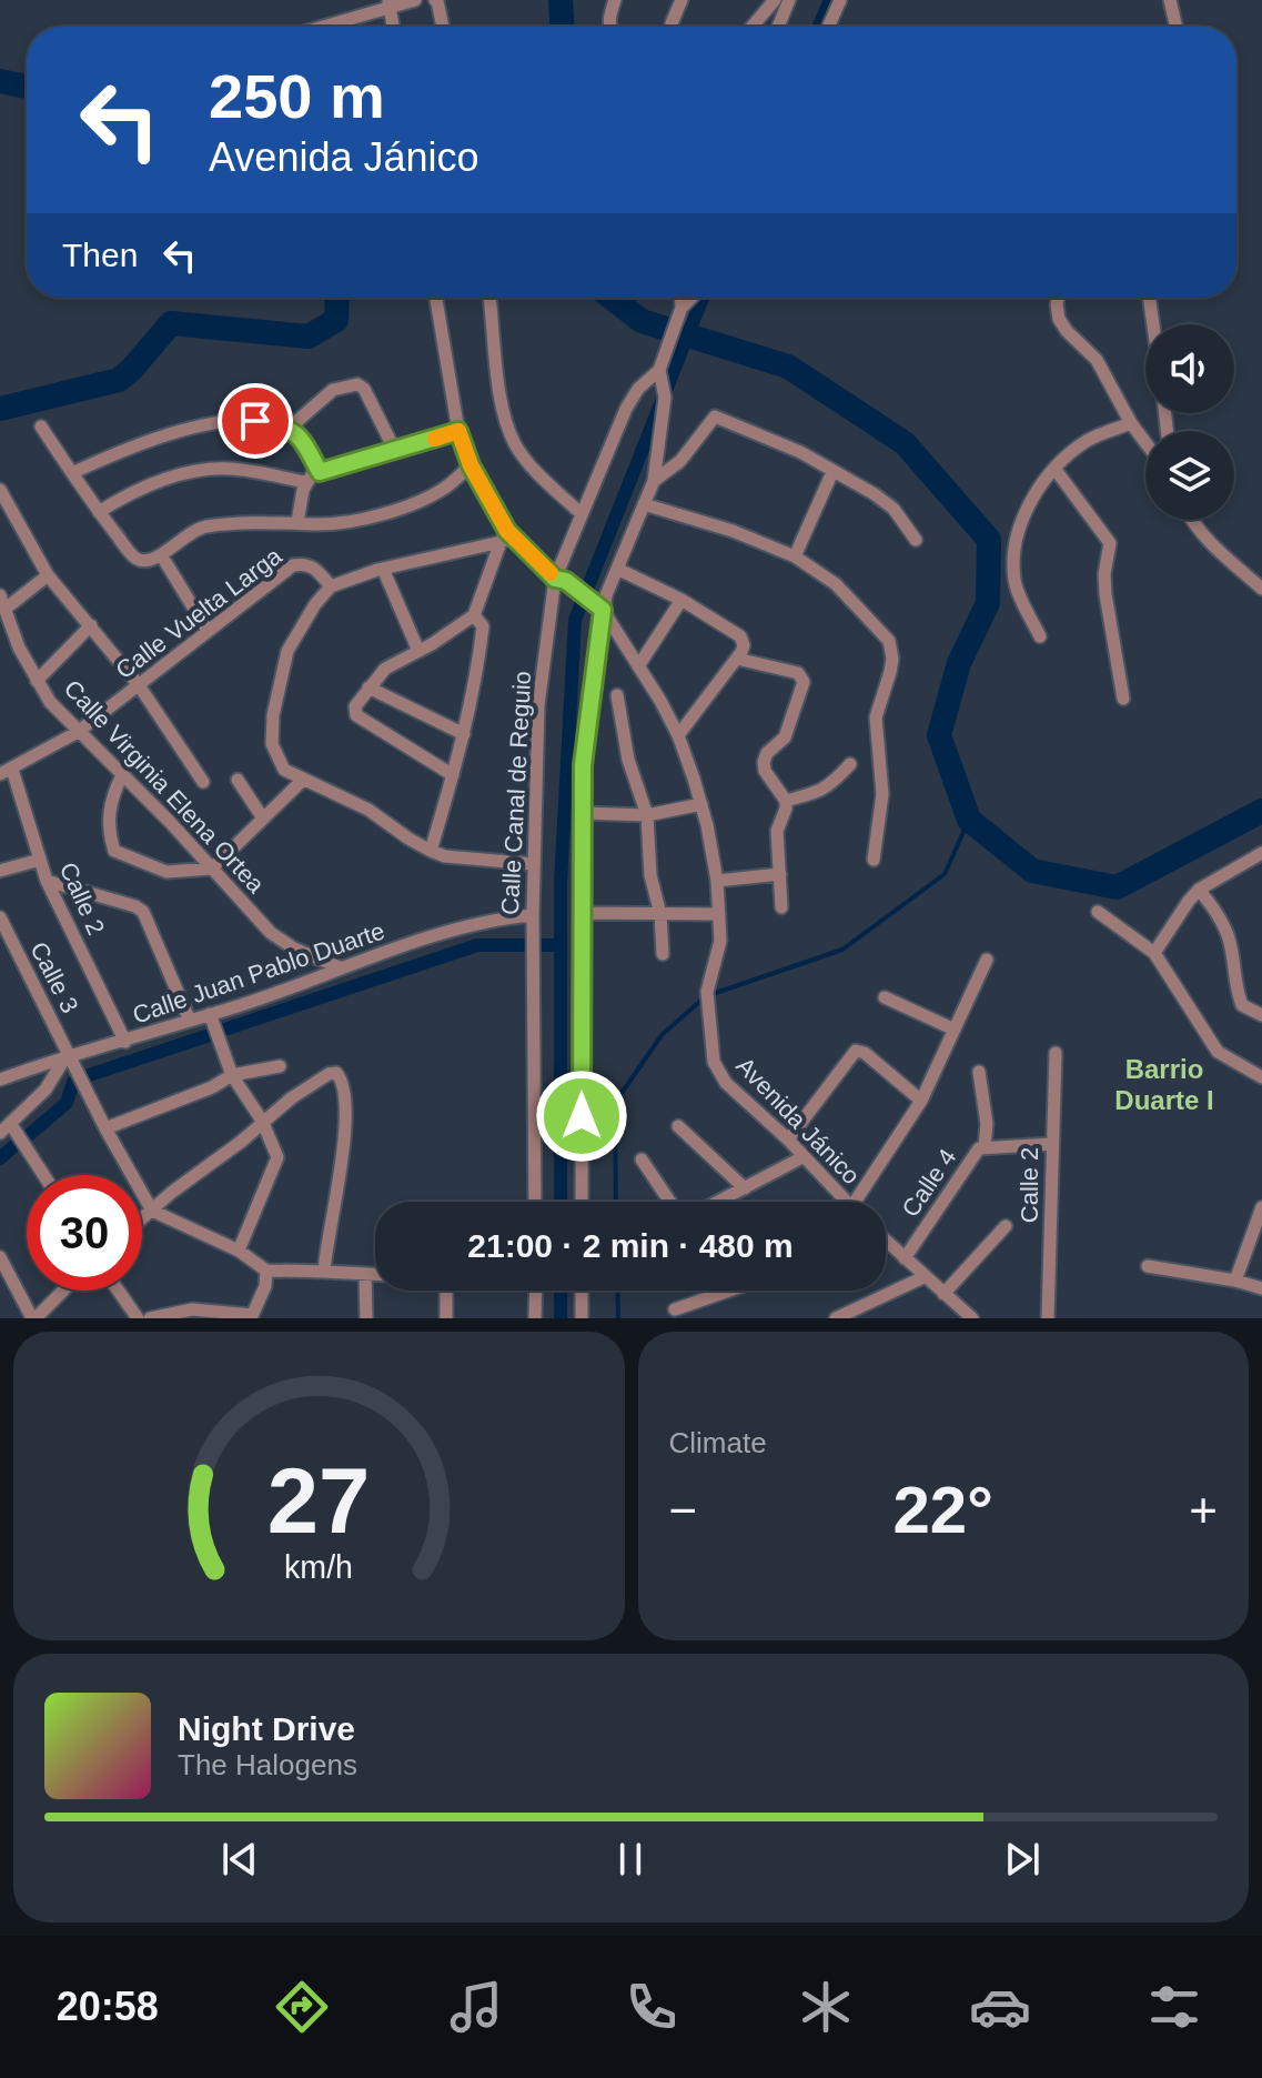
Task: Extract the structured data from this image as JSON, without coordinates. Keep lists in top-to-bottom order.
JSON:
{
  "streets": {
    "street": [
      "Calle Vuelta Larga",
      "Calle Virginia Elena Ortea",
      "Calle Canal de Reguio",
      "Calle 2",
      "Calle Juan Pablo Duarte",
      "Calle 3",
      "Avenida Jánico",
      "Calle 4"
    ]
  },
  "crossings": [
    ["Calle Vuelta Larga", "Calle Virginia Elena Ortea"],
    ["Calle Vuelta Larga", "Calle 2"],
    ["Calle Virginia Elena Ortea", "Calle Juan Pablo Duarte"],
    ["Calle Canal de Reguio", "Calle Juan Pablo Duarte"],
    ["Calle Canal de Reguio", "Avenida Jánico"],
    ["Calle 2", "Calle Juan Pablo Duarte"],
    ["Calle 2", "Calle 4"],
    ["Calle Juan Pablo Duarte", "Calle 3"]
  ],
  "districts": ["Barrio Duarte I"],
  "page": {
    "turn": ["250 m", "Avenida Jánico"],
    "then": "Then",
    "limit": "30",
    "trip": "21:00 · 2 min · 480 m",
    "tile": "Climate",
    "heat": ["−", "22°", "+"],
    "song": ["Night Drive", "The Halogens"],
    "tabs": "20:58",
    "gauge": ["27", "km/h"]
  }
}
